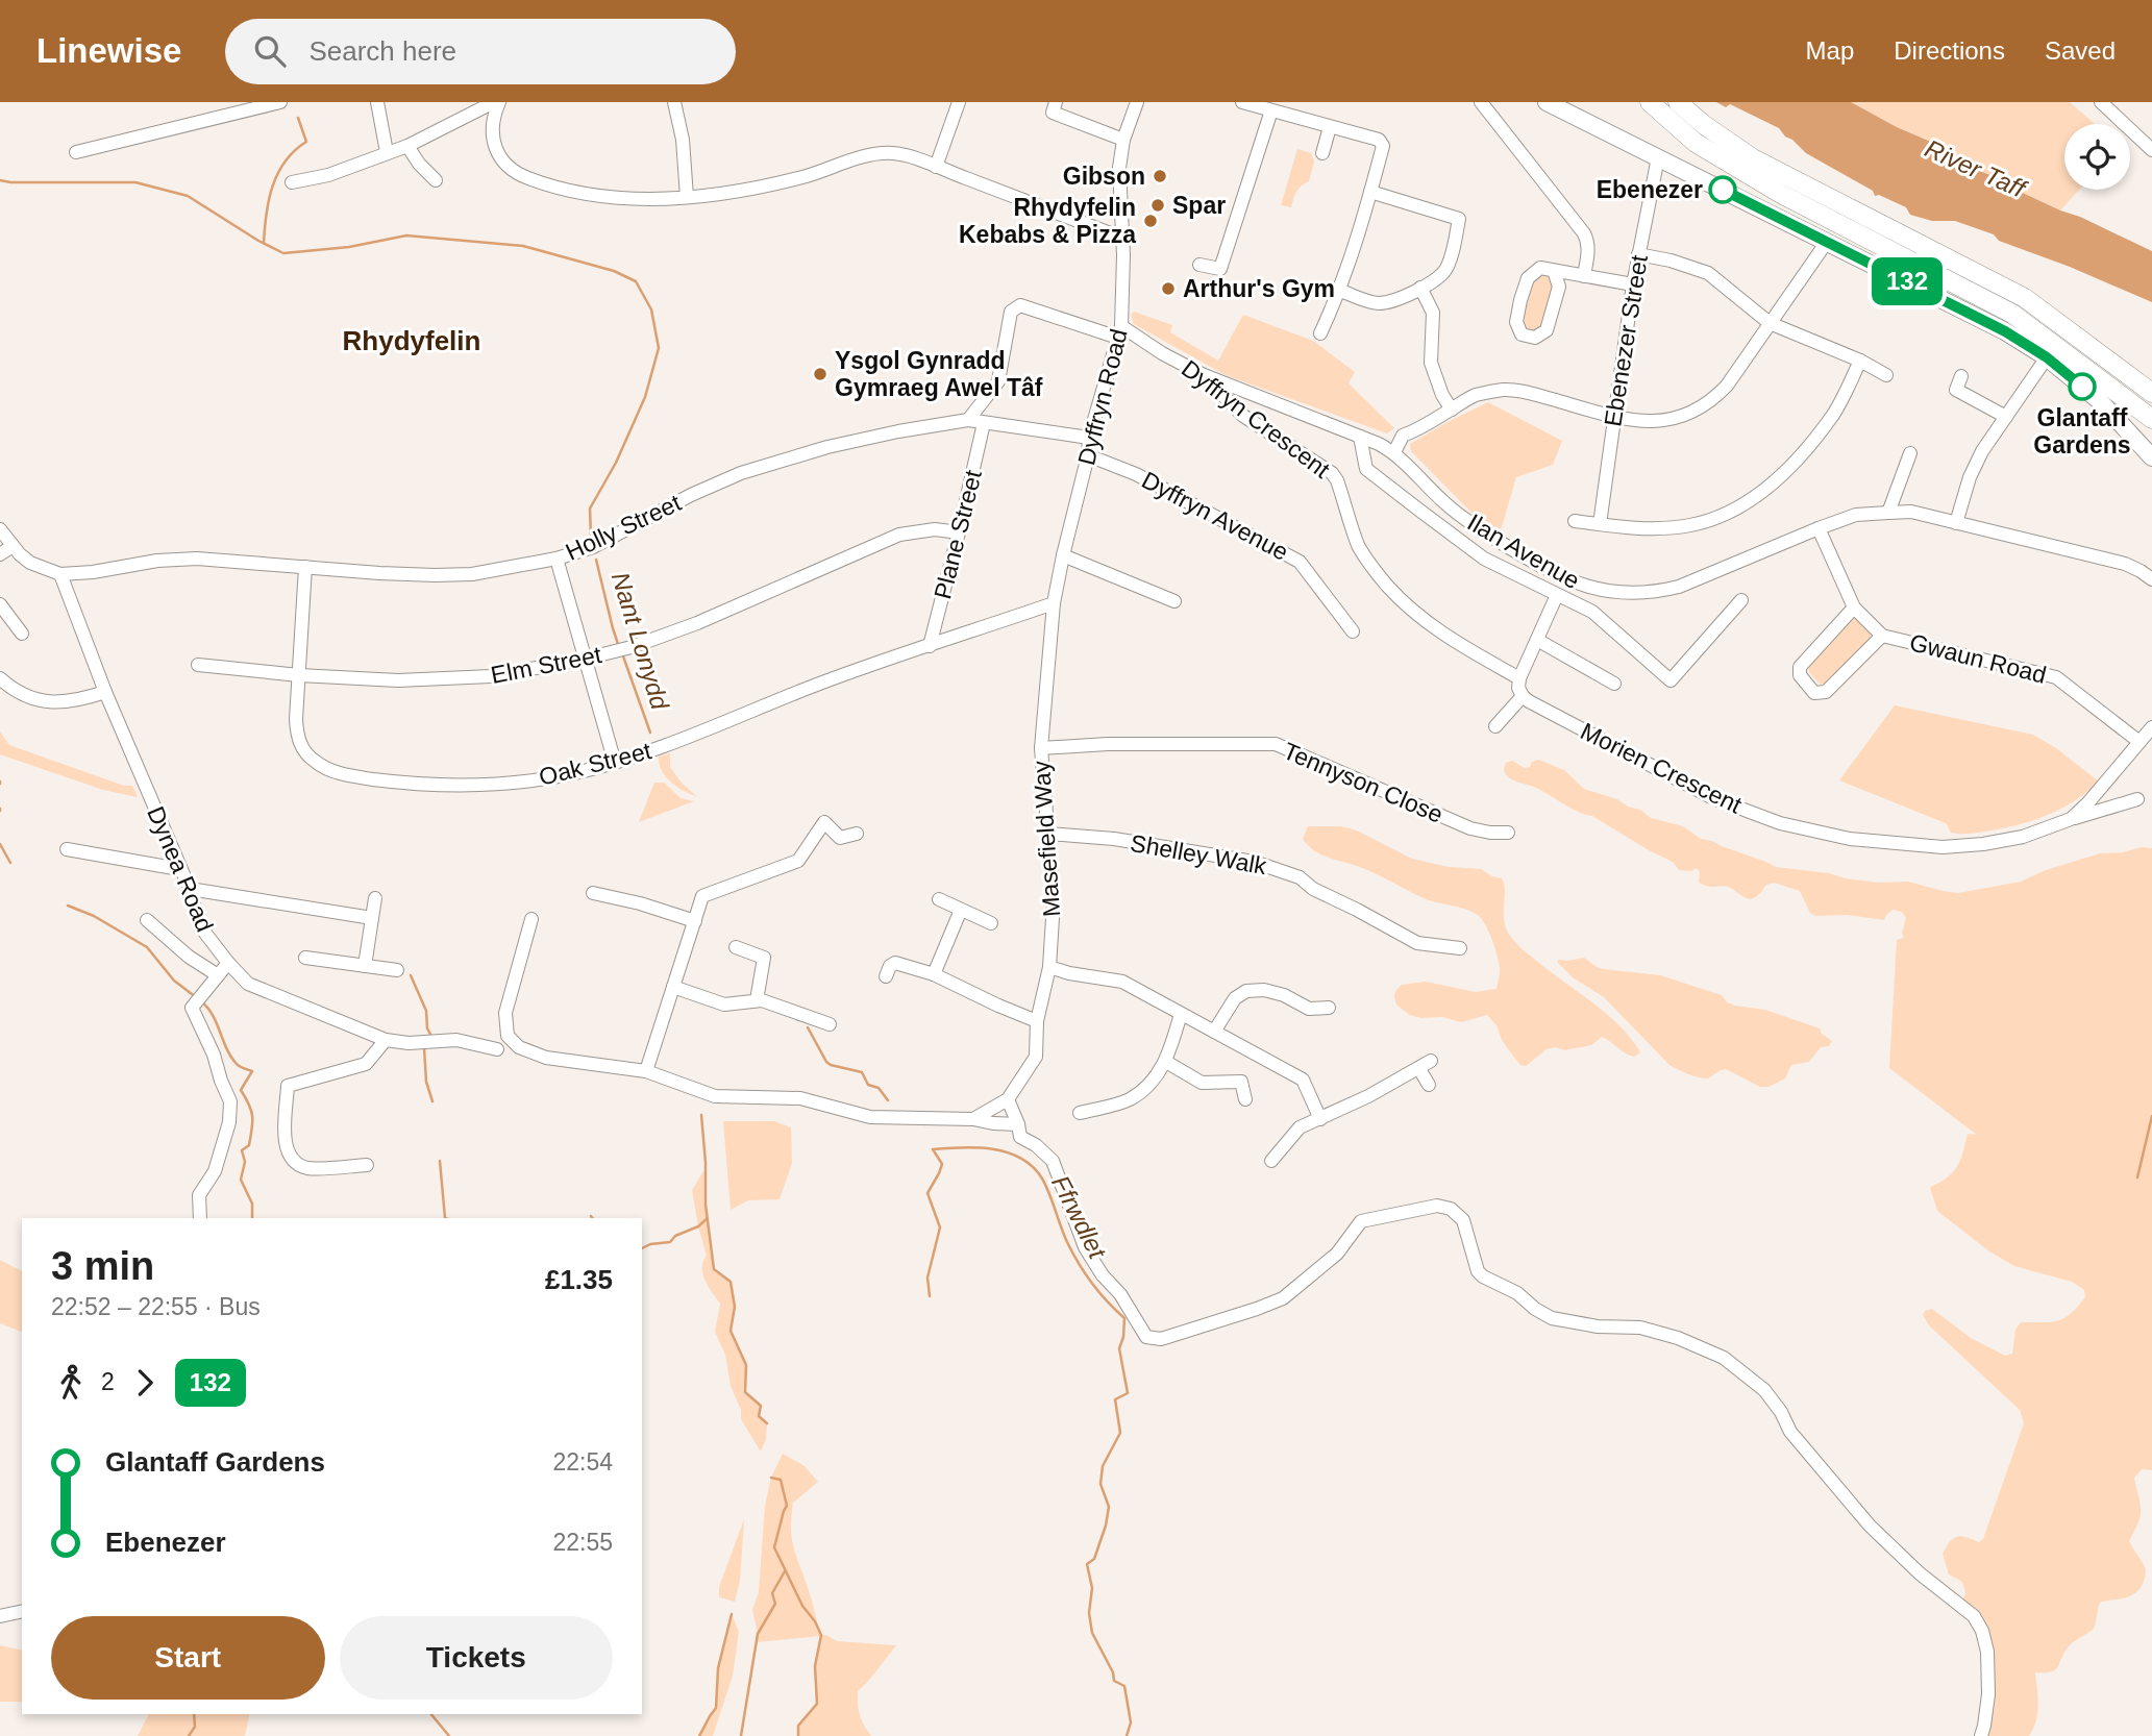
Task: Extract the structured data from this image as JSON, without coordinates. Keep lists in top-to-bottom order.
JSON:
{
  "streets": {
    "street": [
      "Ebenezer Street",
      "Dyffryn Road",
      "Dyffryn Crescent",
      "Dyffryn Avenue",
      "Holly Street",
      "Plane Street",
      "Ilan Avenue",
      "Gwaun Road",
      "Elm Street",
      "Oak Street",
      "Morien Crescent",
      "Tennyson Close",
      "Masefield Way",
      "Shelley Walk",
      "Dynea Road"
    ]
  },
  "crossings": [
    ["Dyffryn Road", "Dyffryn Crescent"],
    ["Dyffryn Road", "Dyffryn Avenue"],
    ["Dyffryn Road", "Holly Street"],
    ["Dyffryn Road", "Oak Street"],
    ["Dyffryn Road", "Masefield Way"],
    ["Dyffryn Crescent", "Holly Street"],
    ["Dyffryn Crescent", "Ilan Avenue"],
    ["Holly Street", "Plane Street"],
    ["Holly Street", "Oak Street"],
    ["Holly Street", "Dynea Road"],
    ["Plane Street", "Elm Street"],
    ["Plane Street", "Oak Street"],
    ["Ilan Avenue", "Gwaun Road"],
    ["Gwaun Road", "Morien Crescent"],
    ["Elm Street", "Oak Street"],
    ["Tennyson Close", "Masefield Way"],
    ["Masefield Way", "Shelley Walk"]
  ],
  "districts": ["Rhydyfelin"],
  "water": ["River Taff", "Nant Lonydd", "Ffrwdlet"],
  "places": [
    "Gibson",
    "Ebenezer",
    "Spar",
    "Rhydyfelin Kebabs & Pizza",
    "Arthur's Gym",
    "Ysgol Gynradd Gymraeg Awel Tâf",
    "Glantaff Gardens"
  ],
  "lines": ["bus line 132"],
  "page": {
    "header": "Linewise",
    "search": "Search here",
    "nav": ["Map", "Directions", "Saved"],
    "on_map": "132",
    "heading": ["3 min", "22:52 – 22:55 · Bus", "£1.35"],
    "legs": ["2", "132"],
    "list": [
      {
        "name": "Glantaff Gardens",
        "value": "22:54"
      },
      {
        "name": "Ebenezer",
        "value": "22:55"
      }
    ],
    "buttons": ["Start", "Tickets"]
  }
}
